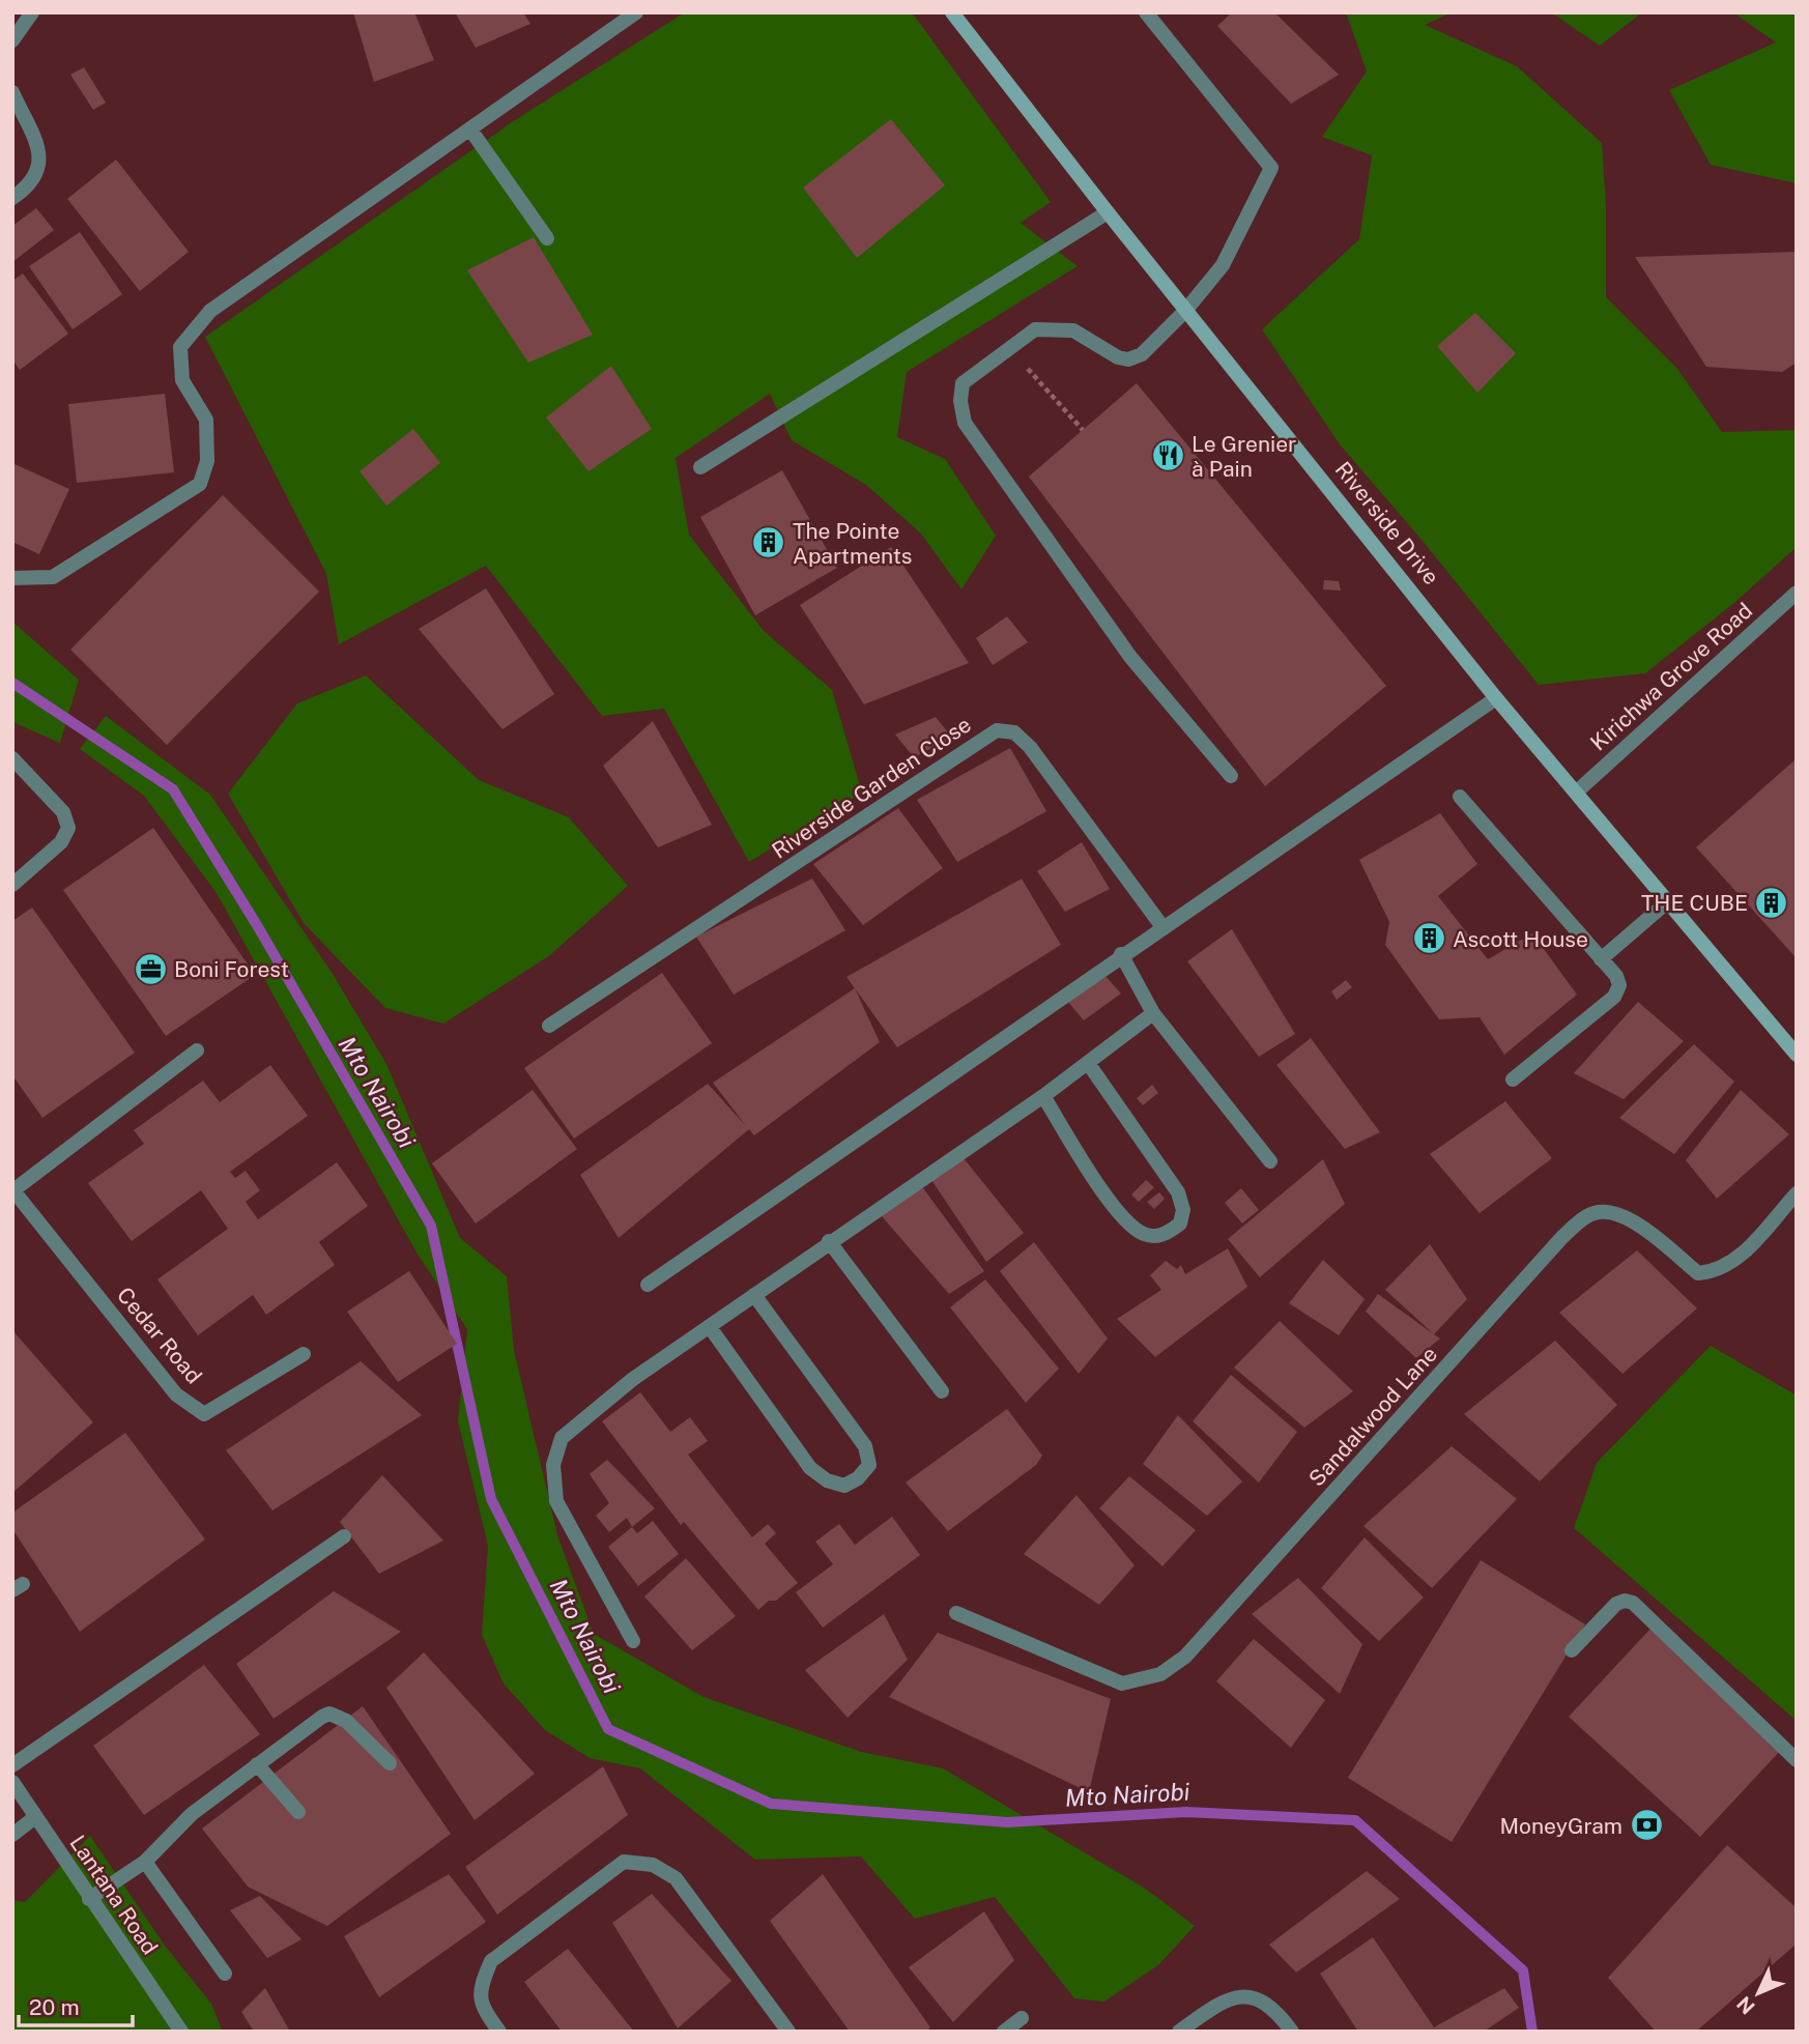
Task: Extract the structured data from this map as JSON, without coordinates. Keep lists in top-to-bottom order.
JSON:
{
  "streets": {
    "street": [
      "Riverside Drive",
      "Kirichwa Grove Road",
      "Riverside Garden Close",
      "Cedar Road",
      "Sandalwood Lane",
      "Lantana Road"
    ]
  },
  "crossings": [
    ["Riverside Drive", "Kirichwa Grove Road"]
  ],
  "water": ["Mto Nairobi"],
  "places": {
    "restaurant": ["Le Grenier à Pain"],
    "building": ["The Pointe Apartments", "THE CUBE", "Ascott House"],
    "office": ["Boni Forest"],
    "bank": ["MoneyGram"]
  },
  "scale_bar": "20 m",
  "north": "bottom left"
}
